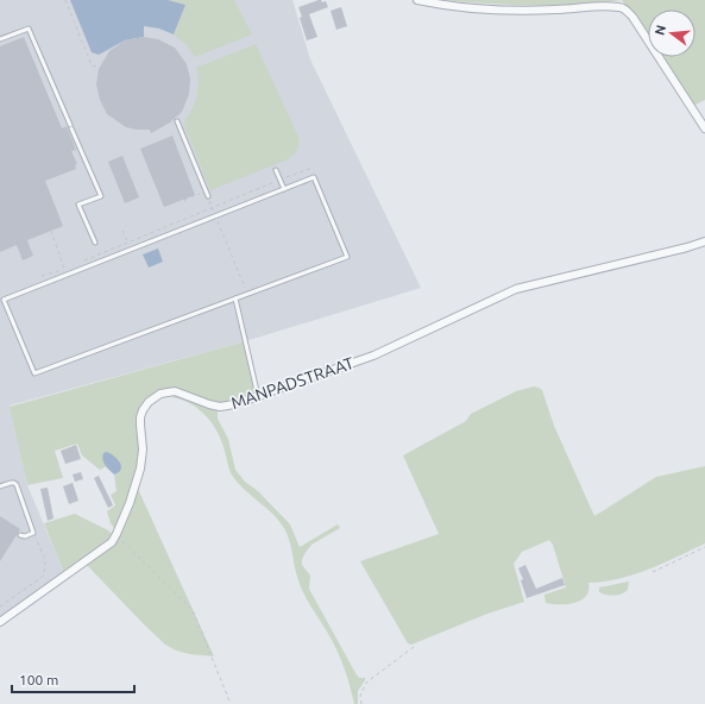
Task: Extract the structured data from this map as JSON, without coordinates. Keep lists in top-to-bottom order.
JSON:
{
  "streets": {
    "street": ["MANPADSTRAAT"]
  },
  "scale_bar": "100 m",
  "north": "left"
}
